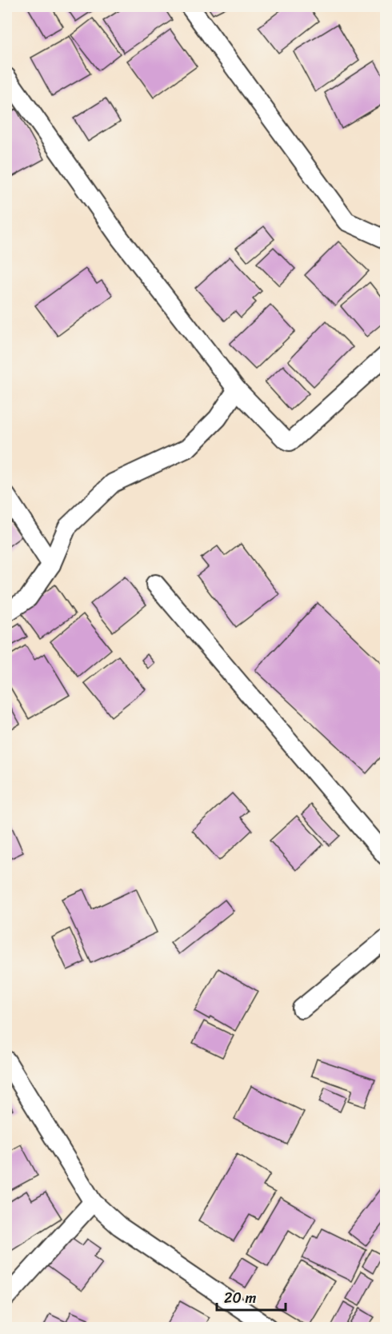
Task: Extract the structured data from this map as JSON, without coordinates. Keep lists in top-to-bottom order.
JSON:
{
  "scale_bar": "20 m"
}
